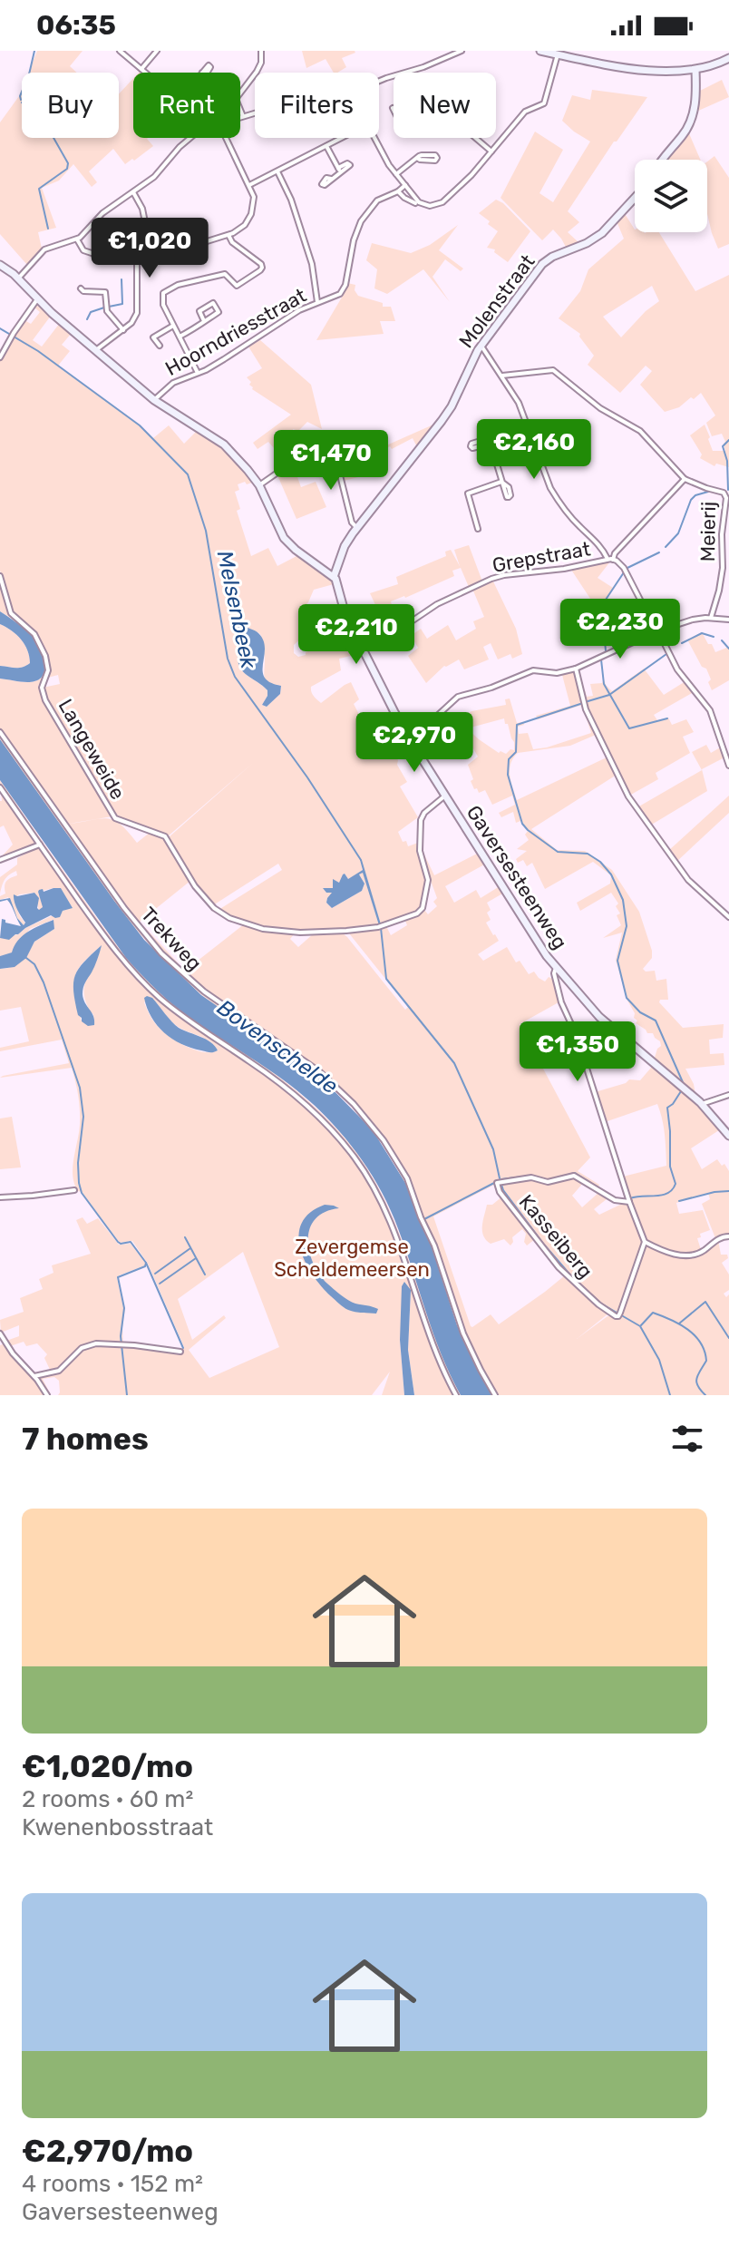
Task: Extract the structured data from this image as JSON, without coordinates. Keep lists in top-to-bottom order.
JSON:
{
  "streets": {
    "street": [
      "Molenstraat",
      "Hoorndriesstraat",
      "Meierij",
      "Grepstraat",
      "Langeweide",
      "Gaversesteenweg",
      "Trekweg",
      "Kasseiberg"
    ]
  },
  "crossings": [
    ["Molenstraat", "Gaversesteenweg"],
    ["Grepstraat", "Gaversesteenweg"],
    ["Langeweide", "Gaversesteenweg"]
  ],
  "water": ["Melsenbeek", "Bovenschelde"],
  "parks": ["Zevergemse Scheldemeersen"],
  "page": {
    "status": "06:35",
    "chip": [
      "Buy",
      "Rent",
      "Filters",
      "New"
    ],
    "price": [
      "€1,020",
      "€2,160",
      "€1,470",
      "€2,230",
      "€2,210",
      "€2,970",
      "€1,350"
    ],
    "heading": "7 homes",
    "list": [
      {
        "name": "€1,020/mo",
        "note": "2 rooms · 60 m² · Kwenenbosstraat"
      },
      {
        "name": "€2,970/mo",
        "note": "4 rooms · 152 m² · Gaversesteenweg"
      }
    ]
  }
}
